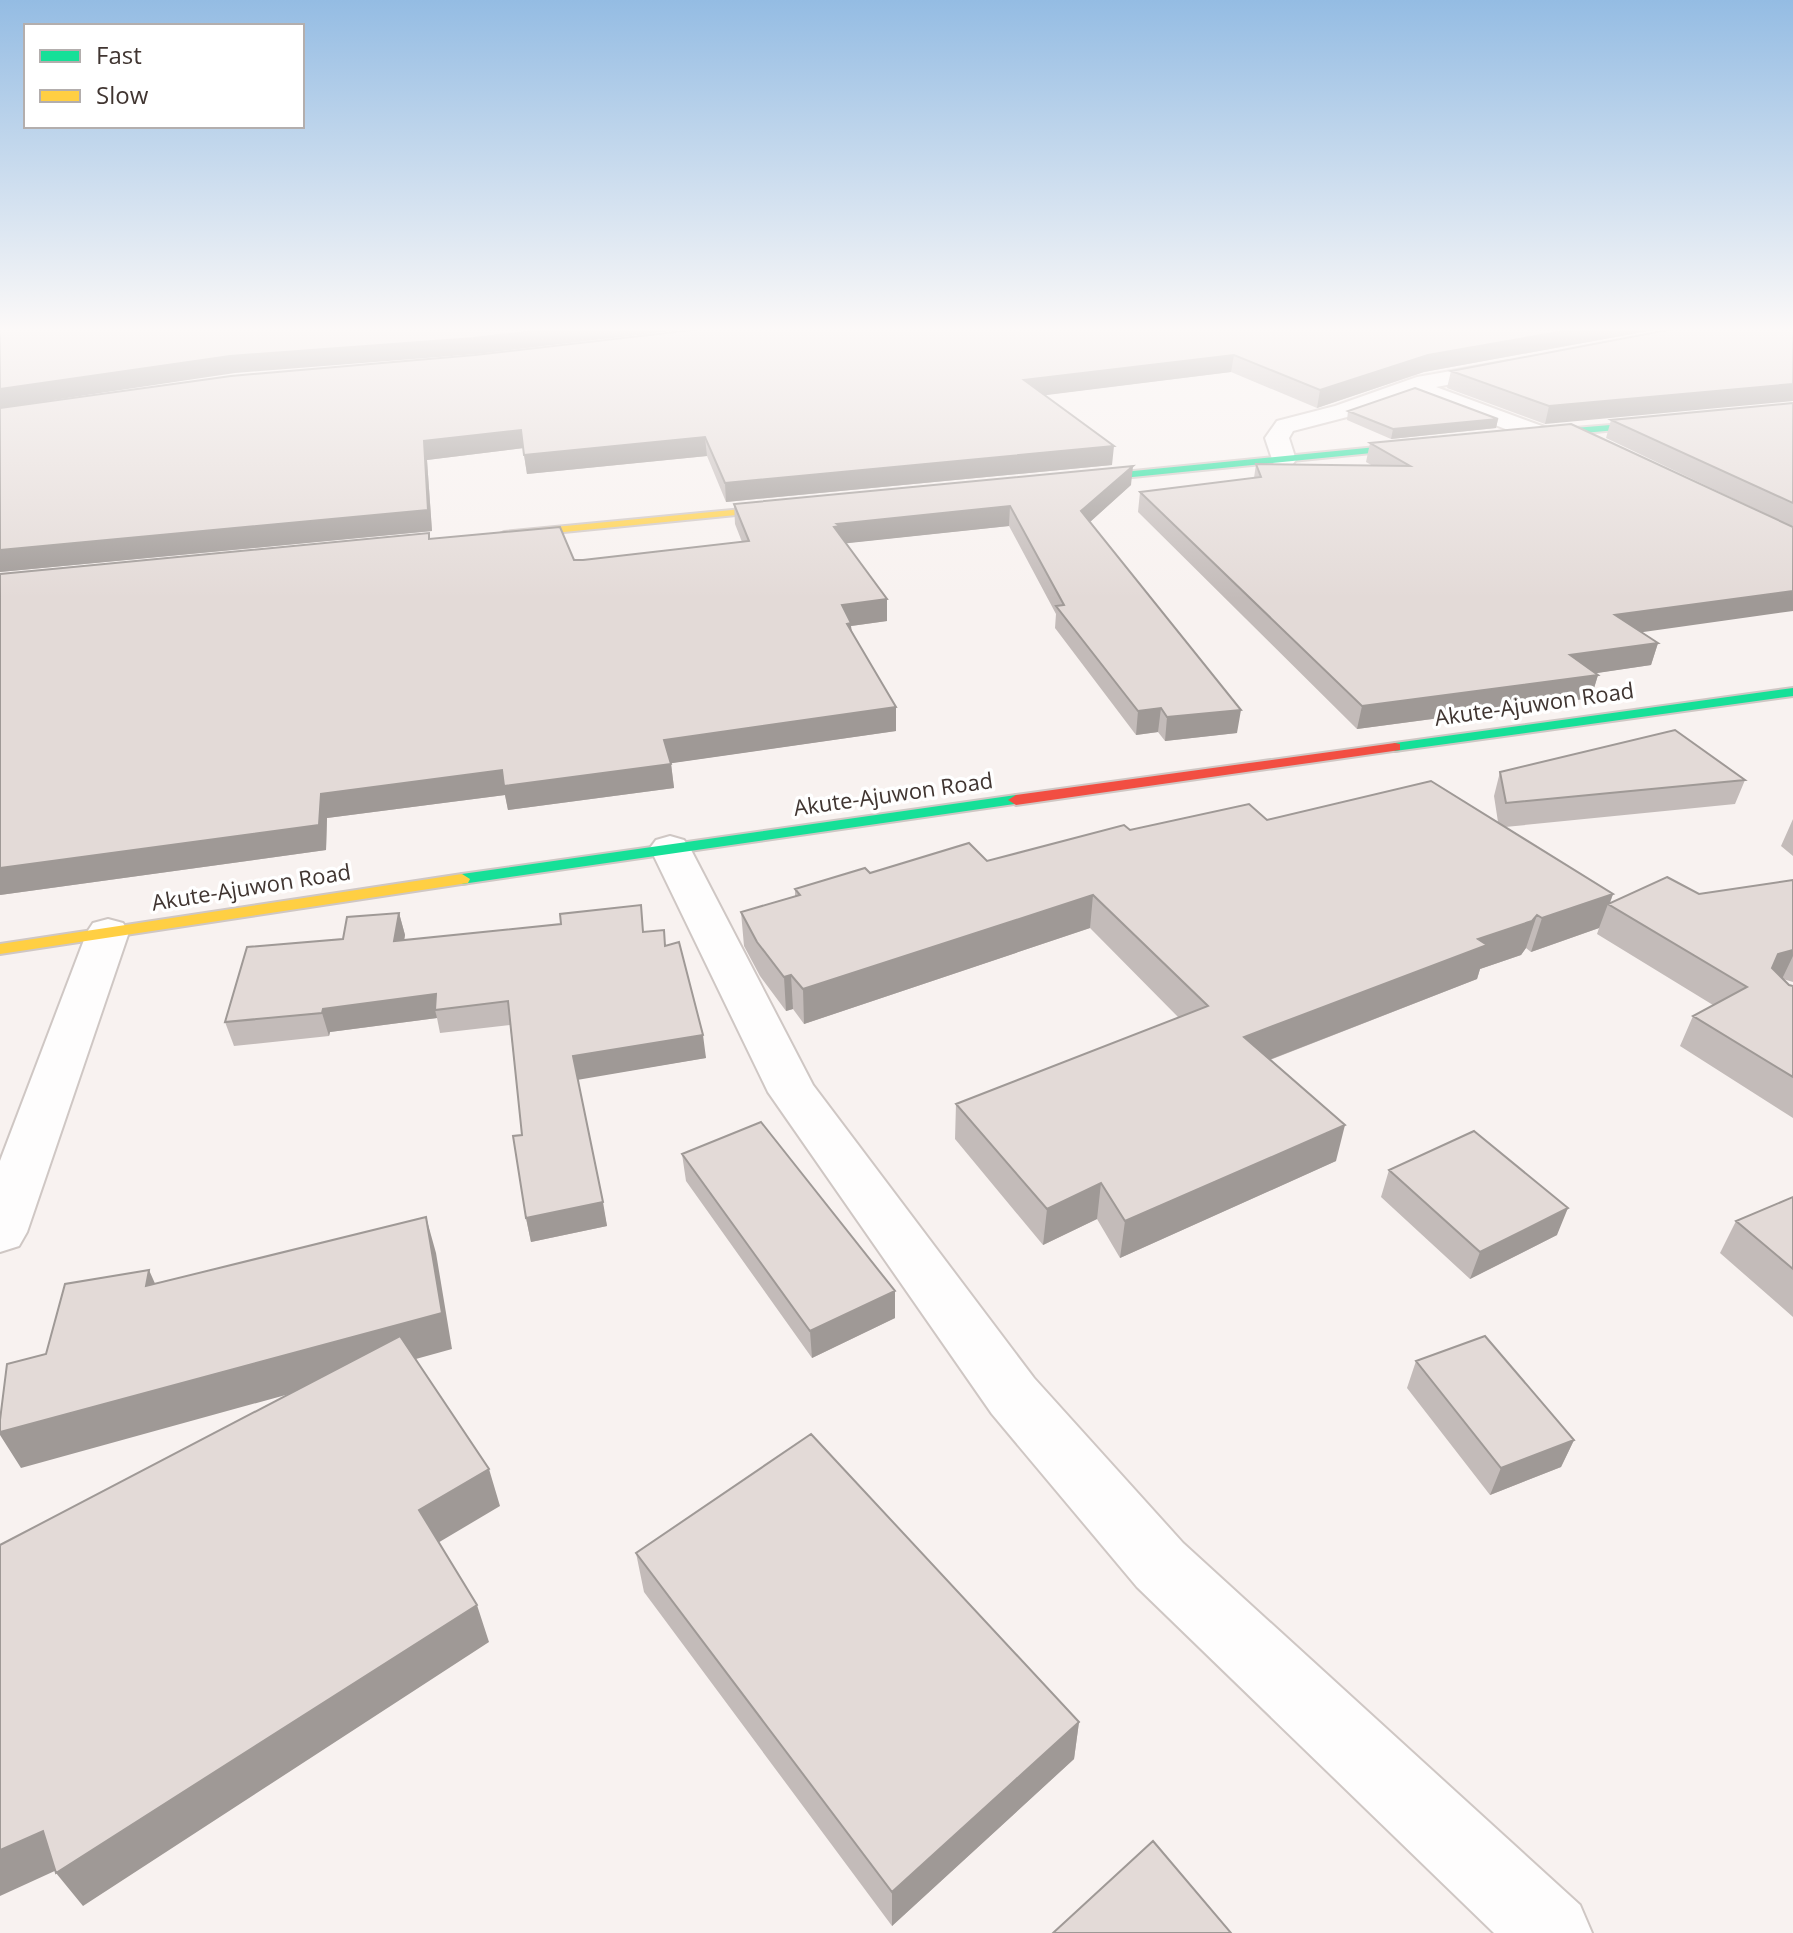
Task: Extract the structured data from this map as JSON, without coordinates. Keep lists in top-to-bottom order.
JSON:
{
  "streets": {
    "main road": ["Akute-Ajuwon Road"]
  },
  "legend": ["Fast", "Slow"]
}
